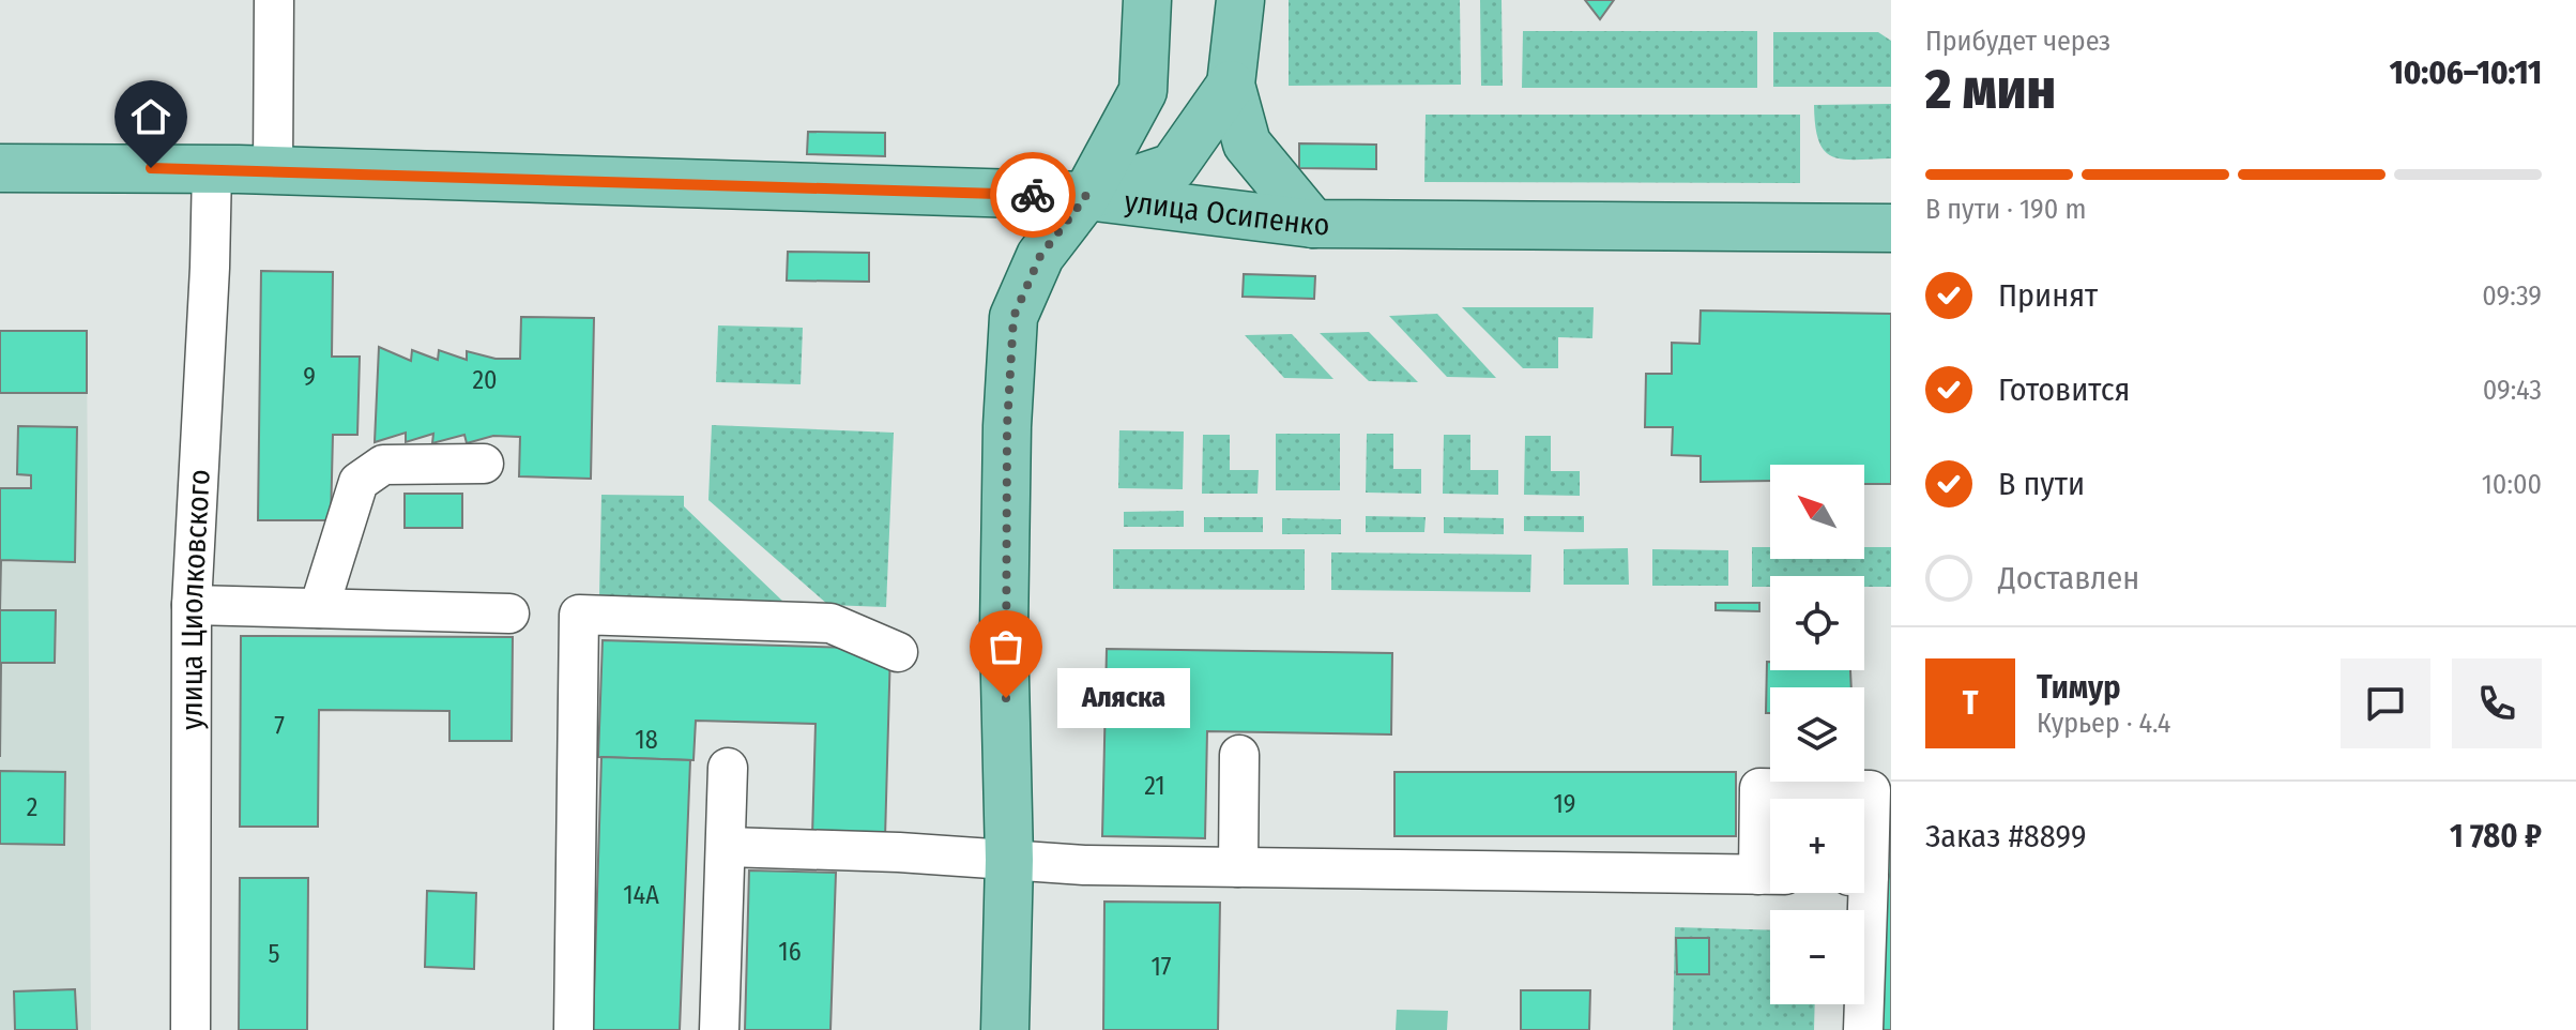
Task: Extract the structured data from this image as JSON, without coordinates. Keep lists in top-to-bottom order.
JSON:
{
  "streets": {
    "main road": ["улица Осипенко"],
    "street": ["улица Циолковского"]
  },
  "crossings": [
    ["улица Осипенко", "улица Циолковского"]
  ],
  "places": ["Аляска"],
  "house_numbers": [
    "9",
    "20",
    "7",
    "18",
    "21",
    "19",
    "2",
    "14А",
    "16",
    "5",
    "17"
  ],
  "north": "top left",
  "page": {
    "heading": ["2 мин", "Прибудет через", "10:06–10:11"],
    "panel": [
      "Тимур",
      "Курьер · 4.4",
      "Заказ #8899",
      "1 780 ₽"
    ],
    "bar": "В пути · 190 m",
    "list": [
      ["Принят", "09:39"],
      ["Готовится", "09:43"],
      ["В пути", "10:00"],
      "Доставлен"
    ],
    "map_buttons": ["+", "−"],
    "round": "Т",
    "bubble": "Аляска"
  }
}
